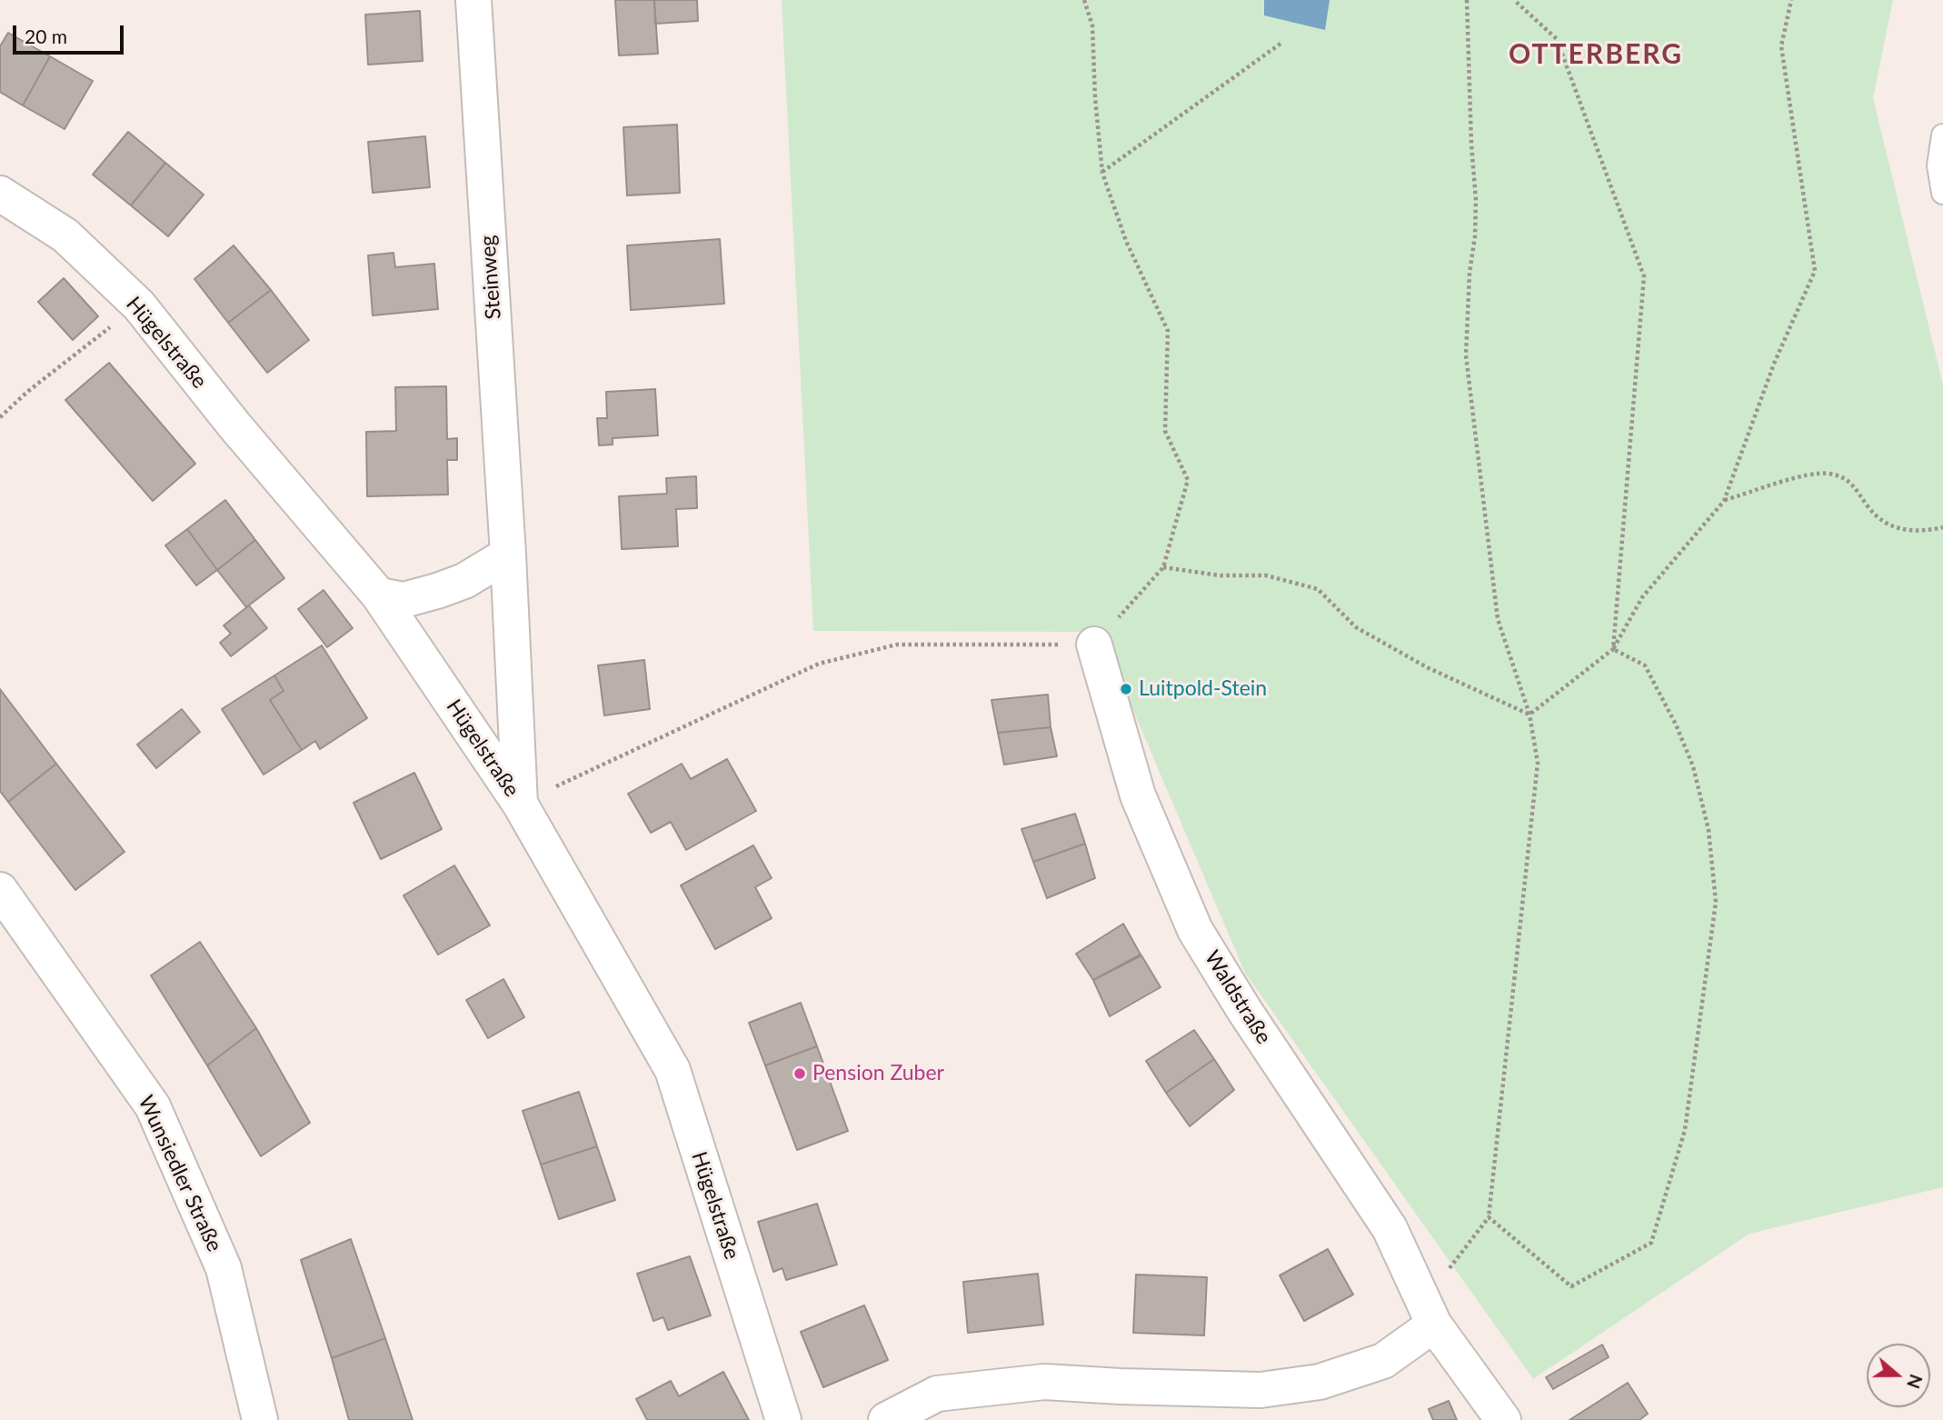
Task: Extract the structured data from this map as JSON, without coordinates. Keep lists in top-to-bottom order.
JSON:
{
  "streets": {
    "street": [
      "Steinweg",
      "Hügelstraße",
      "Waldstraße",
      "Wunsiedler Straße"
    ]
  },
  "crossings": [
    ["Steinweg", "Hügelstraße"]
  ],
  "districts": ["OTTERBERG"],
  "places": ["Luitpold-Stein", "Pension Zuber"],
  "scale_bar": "20 m",
  "north": "right"
}
